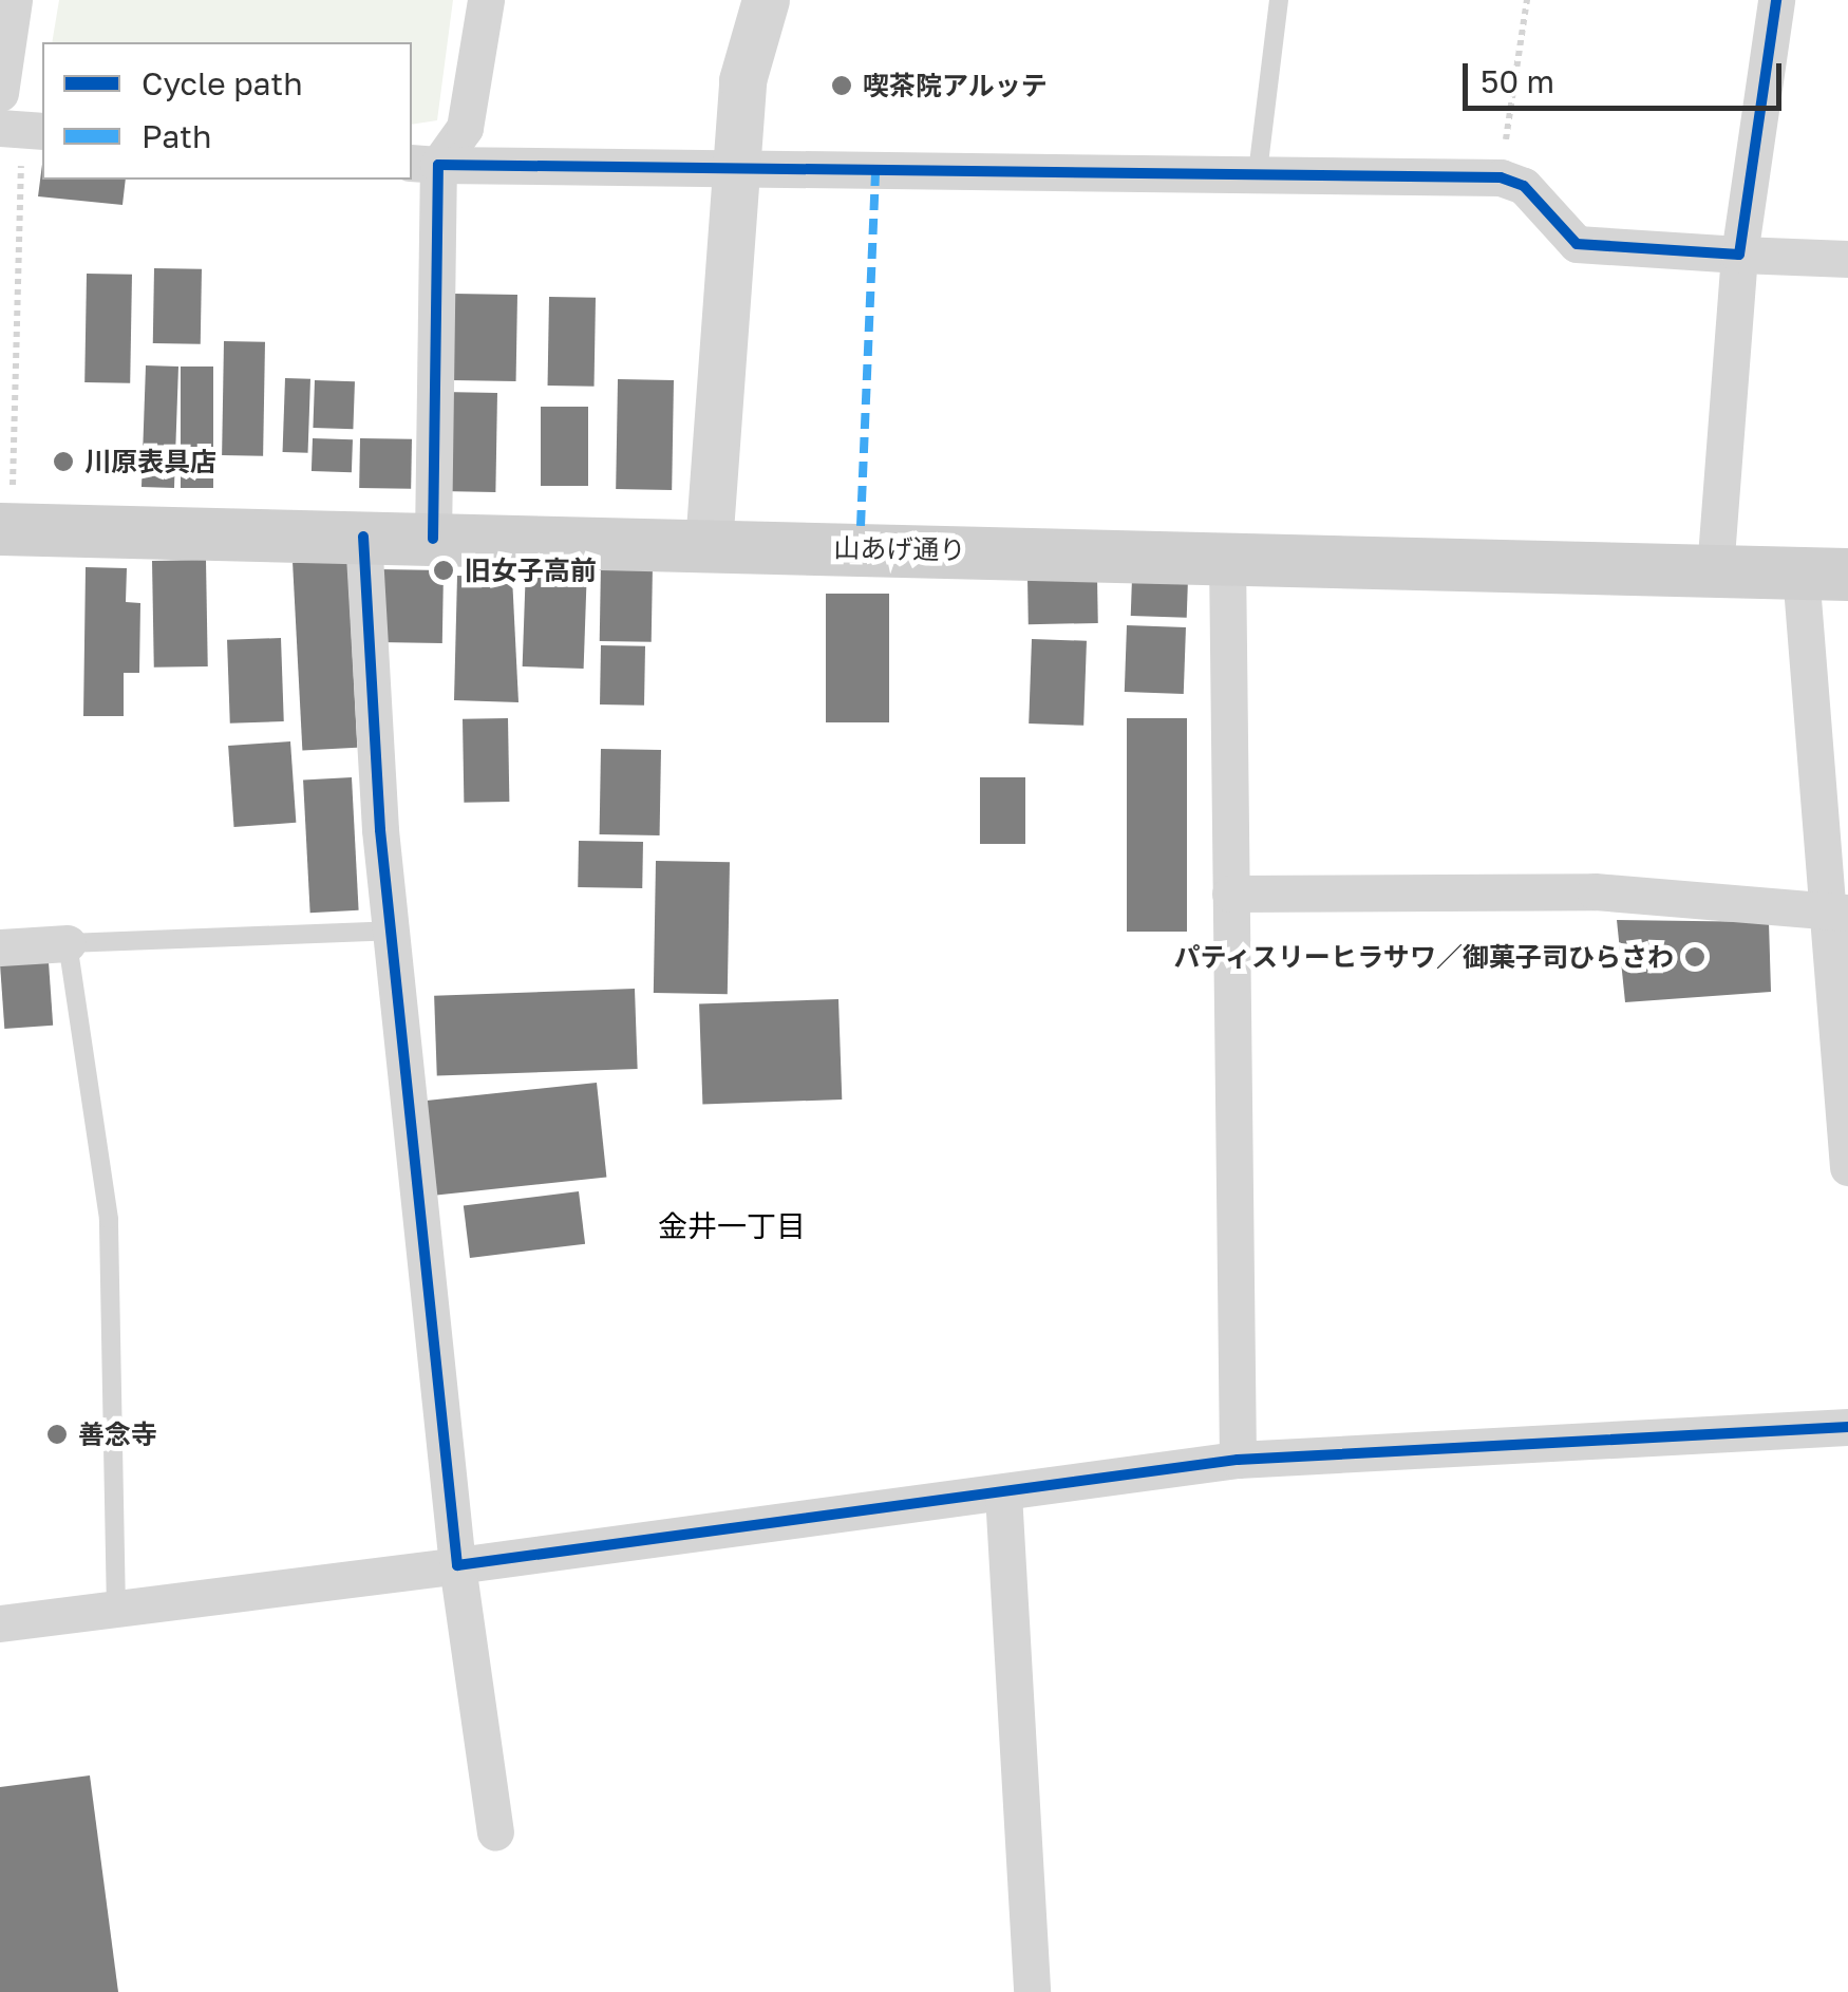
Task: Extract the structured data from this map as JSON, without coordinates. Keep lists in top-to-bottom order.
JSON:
{
  "streets": {
    "main road": ["山あげ通り"]
  },
  "districts": ["金井一丁目"],
  "places": [
    "喫茶院アルッテ",
    "川原表具店",
    "旧女子高前",
    "パティスリーヒラサワ／御菓子司ひらさわ",
    "善念寺"
  ],
  "legend": ["Cycle path", "Path"],
  "scale_bar": "50 m"
}
